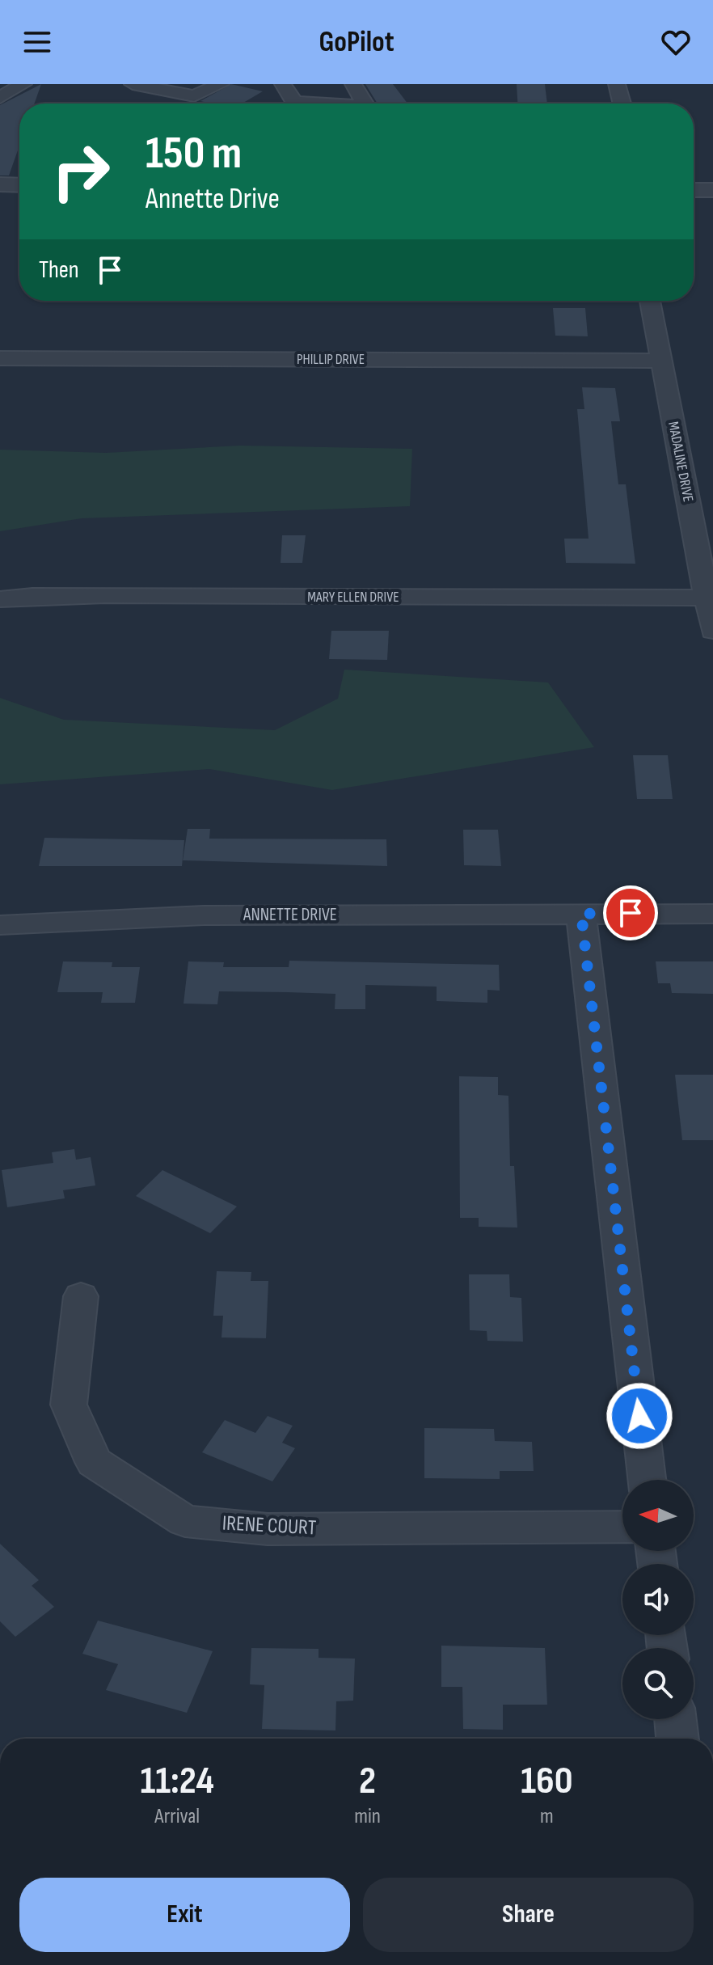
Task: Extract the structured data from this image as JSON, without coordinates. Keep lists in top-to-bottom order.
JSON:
{
  "streets": {
    "street": [
      "PHILLIP DRIVE",
      "MADALINE DRIVE",
      "MARY ELLEN DRIVE",
      "ANNETTE DRIVE",
      "IRENE COURT"
    ]
  },
  "crossings": [
    ["PHILLIP DRIVE", "MADALINE DRIVE"],
    ["MADALINE DRIVE", "MARY ELLEN DRIVE"]
  ],
  "north": "left",
  "page": {
    "header": "GoPilot",
    "turn": ["150 m", "Annette Drive"],
    "then": "Then",
    "eta": [
      "11:24",
      "Arrival",
      "2",
      "min",
      "160",
      "m"
    ],
    "buttons": ["Exit", "Share"]
  }
}
